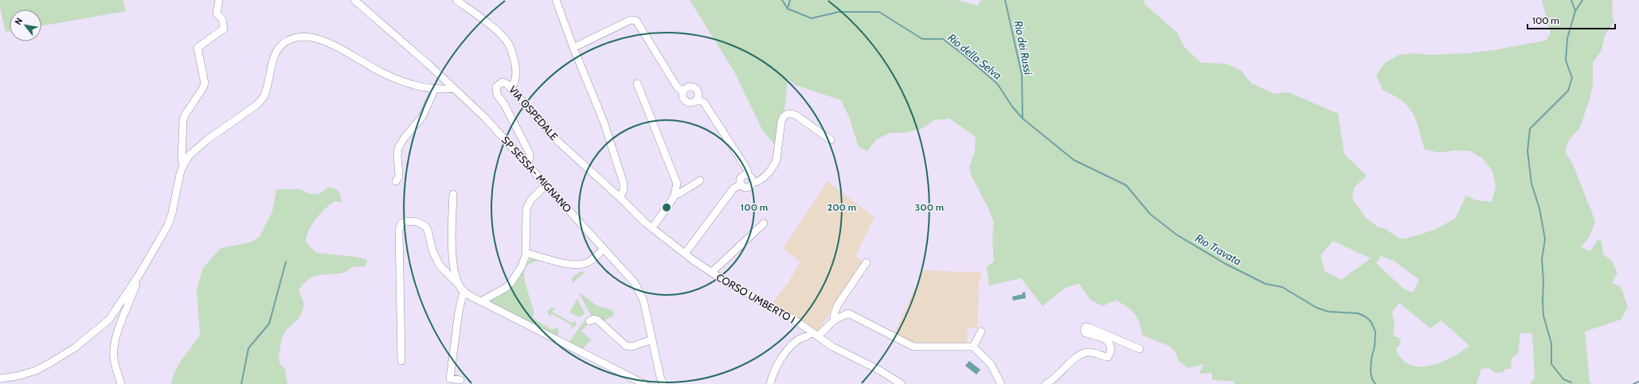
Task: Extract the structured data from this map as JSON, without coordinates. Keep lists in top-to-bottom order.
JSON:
{
  "streets": {
    "street": ["VIA OSPEDALE", "SP SESSA- MIGNANO", "CORSO UMBERTO I"]
  },
  "crossings": [
    ["VIA OSPEDALE", "SP SESSA- MIGNANO"],
    ["VIA OSPEDALE", "CORSO UMBERTO I"]
  ],
  "water": ["Rio dei Russi", "Rio della Selva", "Rio Travata"],
  "scale_bar": "100 m",
  "north": "top left",
  "rings": ["100 m", "200 m", "300 m"]
}
